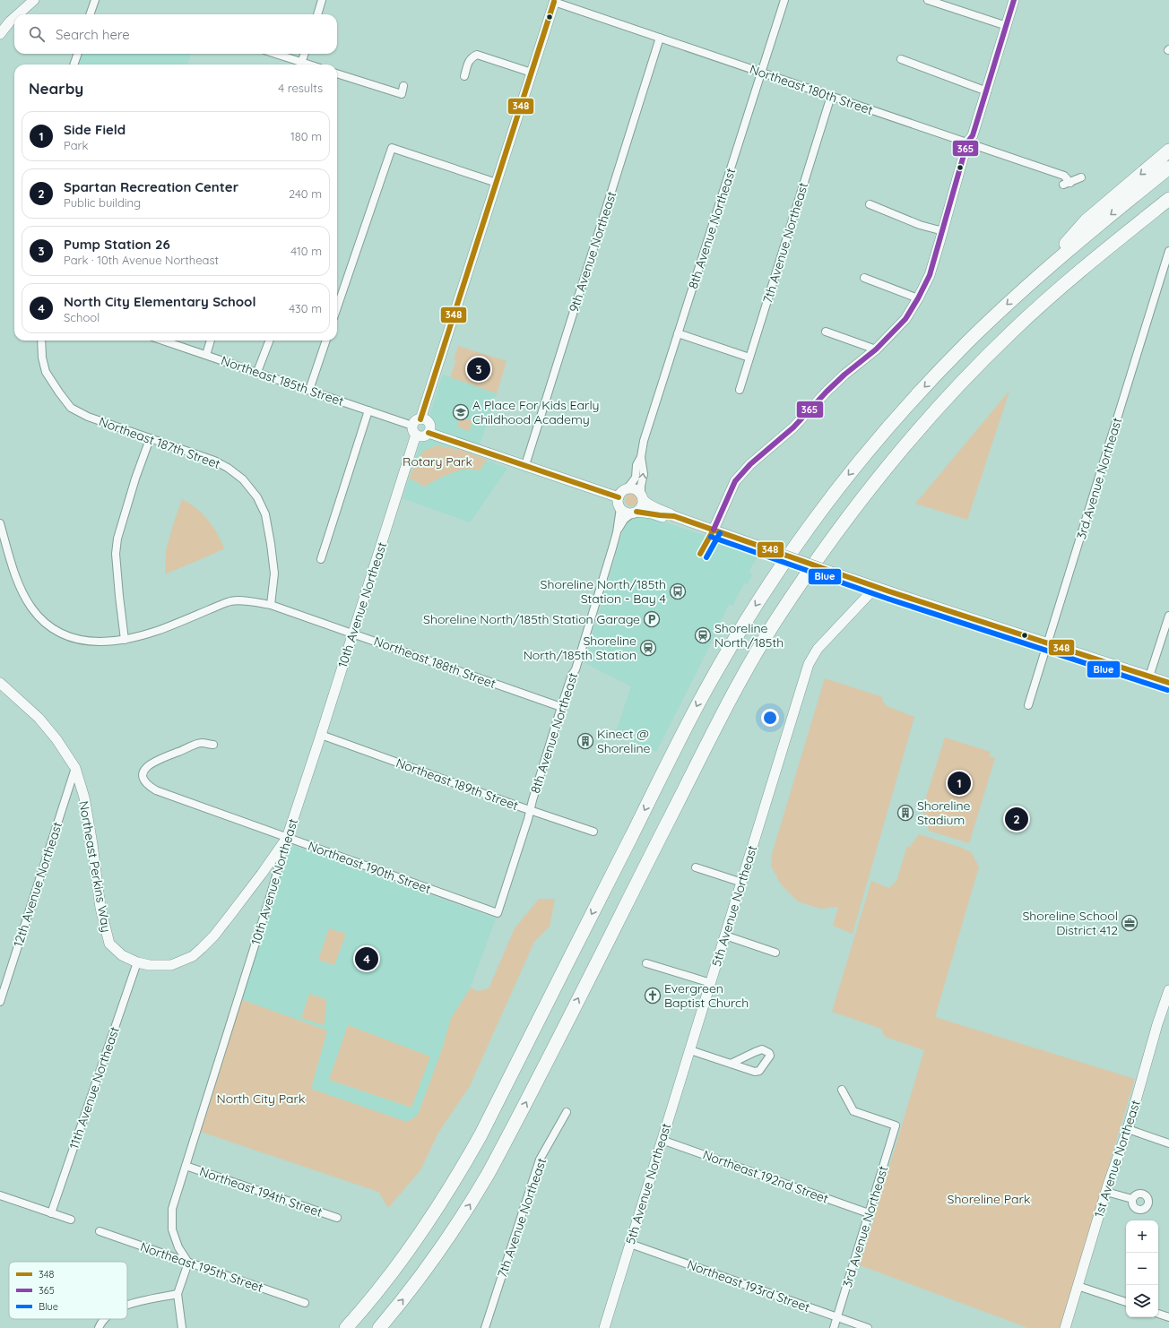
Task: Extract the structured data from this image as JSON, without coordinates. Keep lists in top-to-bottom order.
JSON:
{
  "streets": {
    "street": [
      "Northeast 180th Street",
      "8th Avenue Northeast",
      "7th Avenue Northeast",
      "9th Avenue Northeast",
      "Northeast 185th Street",
      "Northeast 187th Street",
      "3rd Avenue Northeast",
      "10th Avenue Northeast",
      "Northeast 188th Street",
      "Northeast 189th Street",
      "Northeast Perkins Way",
      "Northeast 190th Street",
      "12th Avenue Northeast",
      "5th Avenue Northeast",
      "11th Avenue Northeast",
      "1st Avenue Northeast",
      "Northeast 192nd Street",
      "Northeast 194th Street",
      "Northeast 195th Street",
      "Northeast 193rd Street"
    ]
  },
  "crossings": [
    ["Northeast 180th Street", "8th Avenue Northeast"],
    ["Northeast 180th Street", "7th Avenue Northeast"],
    ["Northeast 180th Street", "9th Avenue Northeast"],
    ["8th Avenue Northeast", "Northeast 188th Street"],
    ["8th Avenue Northeast", "Northeast 189th Street"],
    ["8th Avenue Northeast", "Northeast 190th Street"],
    ["Northeast 185th Street", "10th Avenue Northeast"],
    ["Northeast 187th Street", "Northeast 188th Street"],
    ["3rd Avenue Northeast", "Northeast 192nd Street"],
    ["3rd Avenue Northeast", "Northeast 193rd Street"],
    ["10th Avenue Northeast", "Northeast 188th Street"],
    ["10th Avenue Northeast", "Northeast 189th Street"],
    ["10th Avenue Northeast", "Northeast Perkins Way"],
    ["10th Avenue Northeast", "Northeast 190th Street"],
    ["10th Avenue Northeast", "Northeast 194th Street"],
    ["10th Avenue Northeast", "Northeast 195th Street"],
    ["Northeast Perkins Way", "Northeast 190th Street"],
    ["Northeast Perkins Way", "12th Avenue Northeast"],
    ["Northeast Perkins Way", "11th Avenue Northeast"],
    ["5th Avenue Northeast", "Northeast 192nd Street"],
    ["5th Avenue Northeast", "Northeast 193rd Street"]
  ],
  "parks": ["Rotary Park", "North City Park", "Shoreline Park"],
  "places": {
    "school or university": ["A Place For Kids Early Childhood Academy"],
    "bus stop": ["Shoreline North/185th Station - Bay 4"],
    "parking": ["Shoreline North/185th Station Garage"],
    "station": ["Shoreline North/185th", "Shoreline North/185th Station"],
    "building": ["Kinect @ Shoreline", "Shoreline Stadium"],
    "office": ["Shoreline School District 412"],
    "church": ["Evergreen Baptist Church"]
  },
  "lines": ["transit line 365", "transit line 348", "transit line Blue"],
  "legend": ["348", "365", "Blue"],
  "page": {
    "search": "Search here",
    "heading": ["Nearby", "4 results"],
    "list": [
      {
        "mark": "1",
        "name": "Side Field",
        "note": "Park",
        "value": "180 m"
      },
      {
        "mark": "2",
        "name": "Spartan Recreation Center",
        "note": "Public building",
        "value": "240 m"
      },
      {
        "mark": "3",
        "name": "Pump Station 26",
        "note": "Park · 10th Avenue Northeast",
        "value": "410 m"
      },
      {
        "mark": "4",
        "name": "North City Elementary School",
        "note": "School",
        "value": "430 m"
      }
    ],
    "pins": [
      "3",
      "1",
      "2",
      "4"
    ],
    "map_buttons": ["+", "−"]
  }
}
